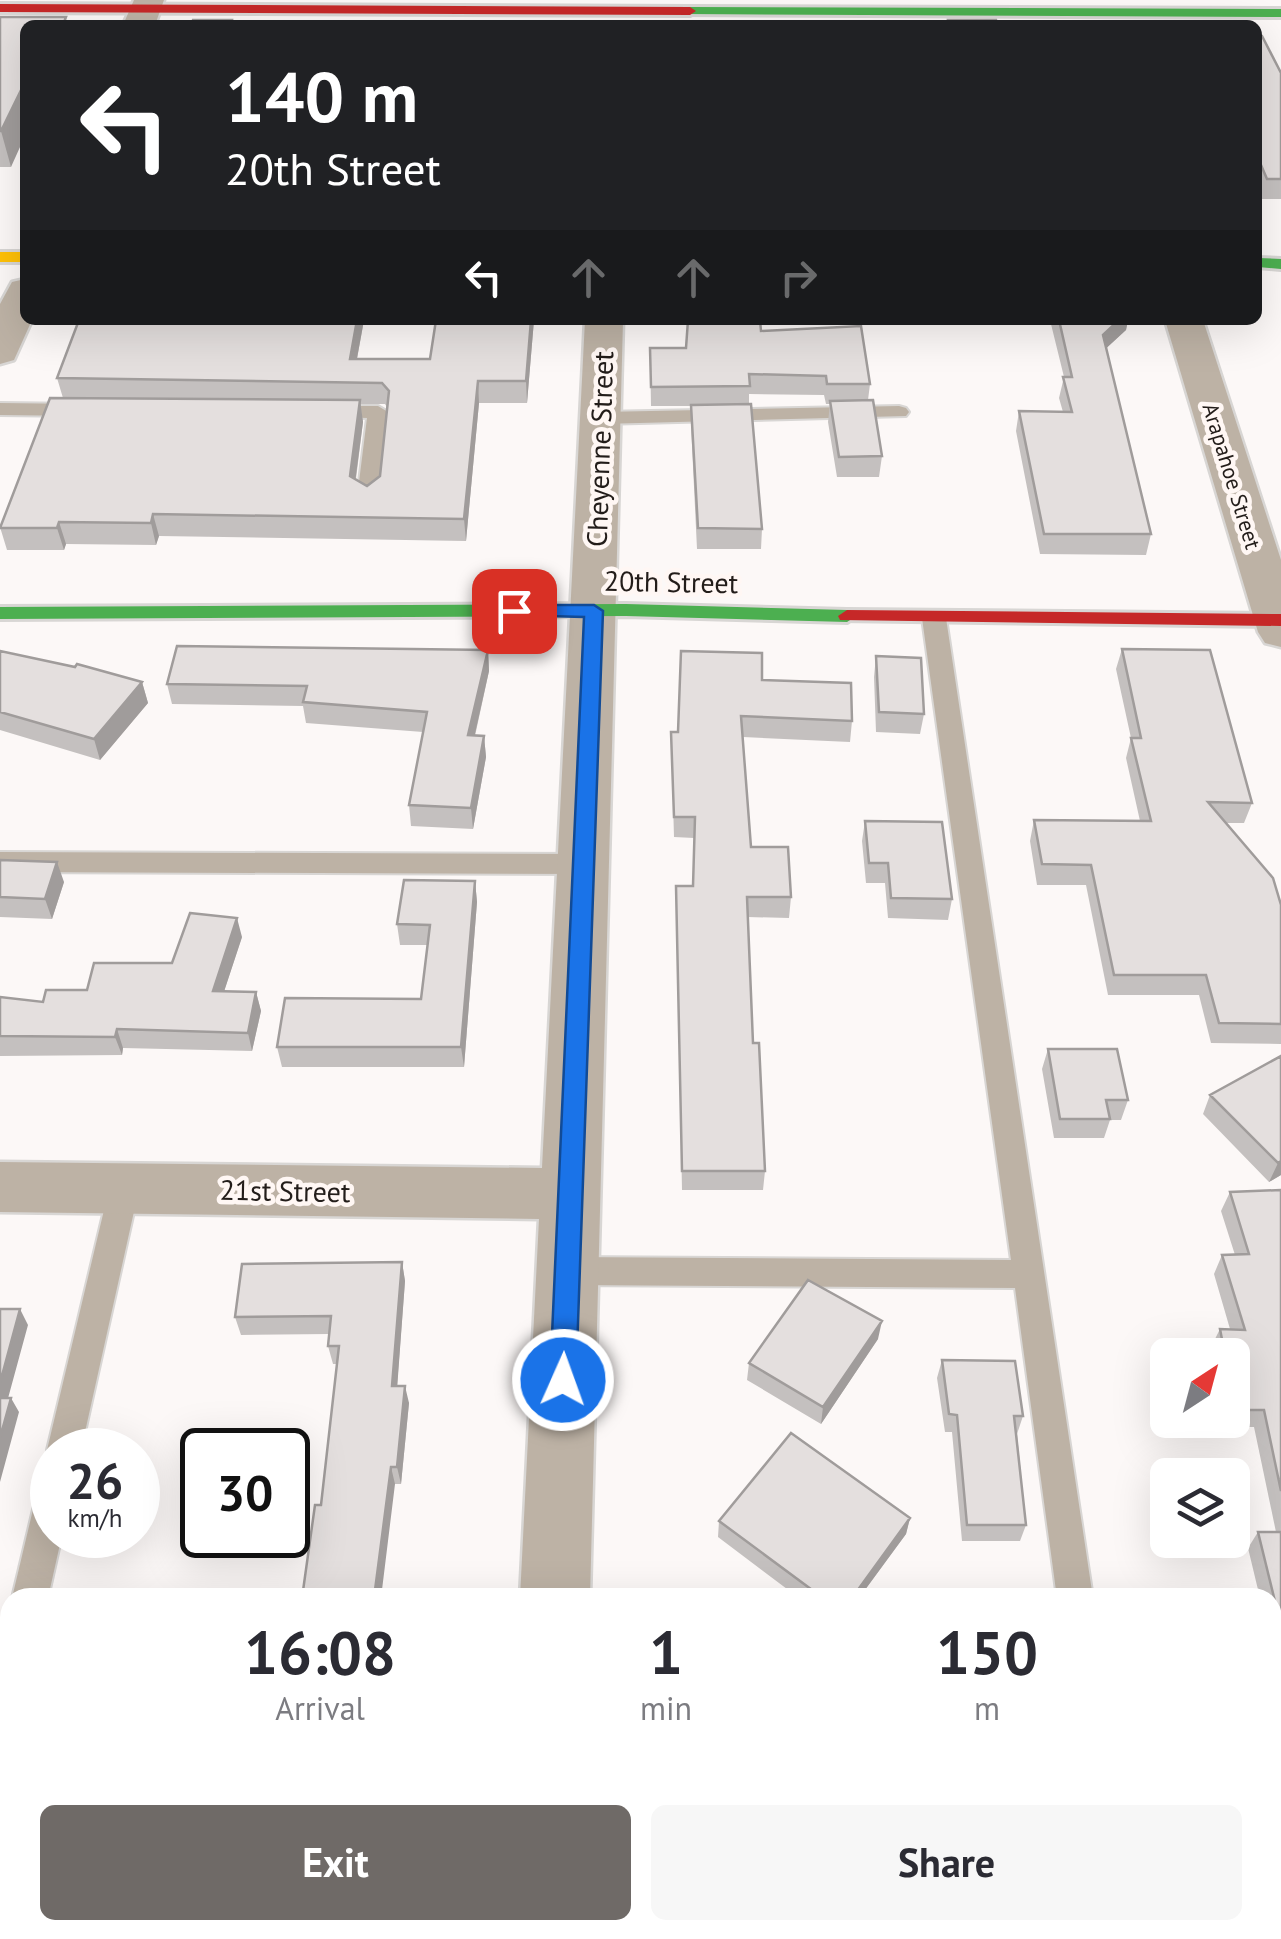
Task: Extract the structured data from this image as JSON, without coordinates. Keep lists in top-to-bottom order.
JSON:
{
  "streets": {
    "street": [
      "Cheyenne Street",
      "Arapahoe Street",
      "20th Street",
      "21st Street"
    ]
  },
  "crossings": [
    ["Cheyenne Street", "20th Street"],
    ["Cheyenne Street", "21st Street"],
    ["Arapahoe Street", "20th Street"]
  ],
  "north": "top right",
  "page": {
    "turn": ["140 m", "20th Street"],
    "speed": "26 km/h",
    "limit": "30",
    "eta": [
      "16:08",
      "Arrival",
      "1",
      "min",
      "150",
      "m"
    ],
    "buttons": ["Exit", "Share"]
  }
}
